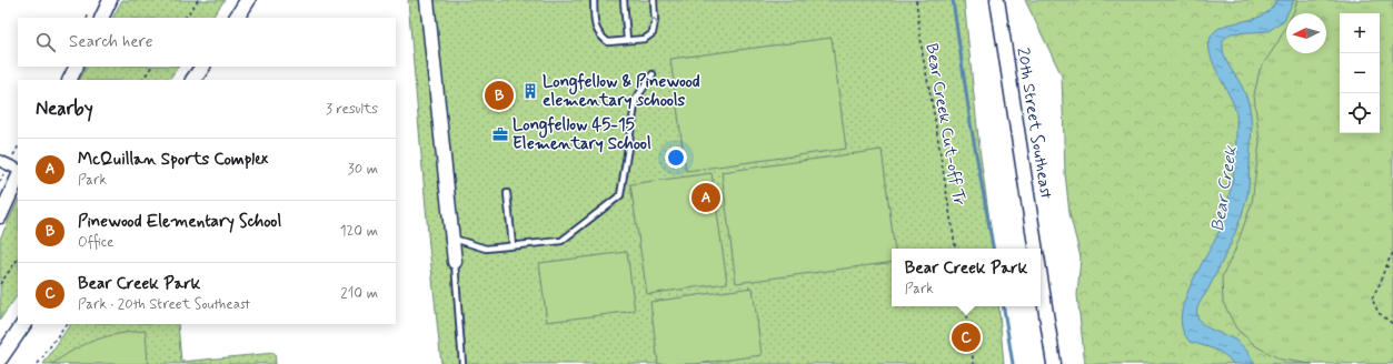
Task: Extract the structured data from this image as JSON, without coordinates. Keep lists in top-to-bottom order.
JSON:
{
  "streets": {
    "street": ["20th Street Southeast"],
    "path": ["Bear Creek Cut-off Tr"]
  },
  "water": ["Bear Creek"],
  "places": {
    "building": ["Longfellow & Pinewood elementary schools"],
    "office": ["Longfellow 45-15 Elementary School"]
  },
  "north": "left",
  "page": {
    "map_buttons": ["+", "−"],
    "search": "Search here",
    "pins": ["B", "A", "C"],
    "heading": ["Nearby", "3 results"],
    "list": [
      {
        "mark": "A",
        "name": "McQuillan Sports Complex",
        "note": "Park",
        "value": "30 m"
      },
      {
        "mark": "B",
        "name": "Pinewood Elementary School",
        "note": "Office",
        "value": "120 m"
      },
      {
        "mark": "C",
        "name": "Bear Creek Park",
        "note": "Park · 20th Street Southeast",
        "value": "210 m"
      }
    ],
    "popup": ["Bear Creek Park", "Park"]
  }
}
